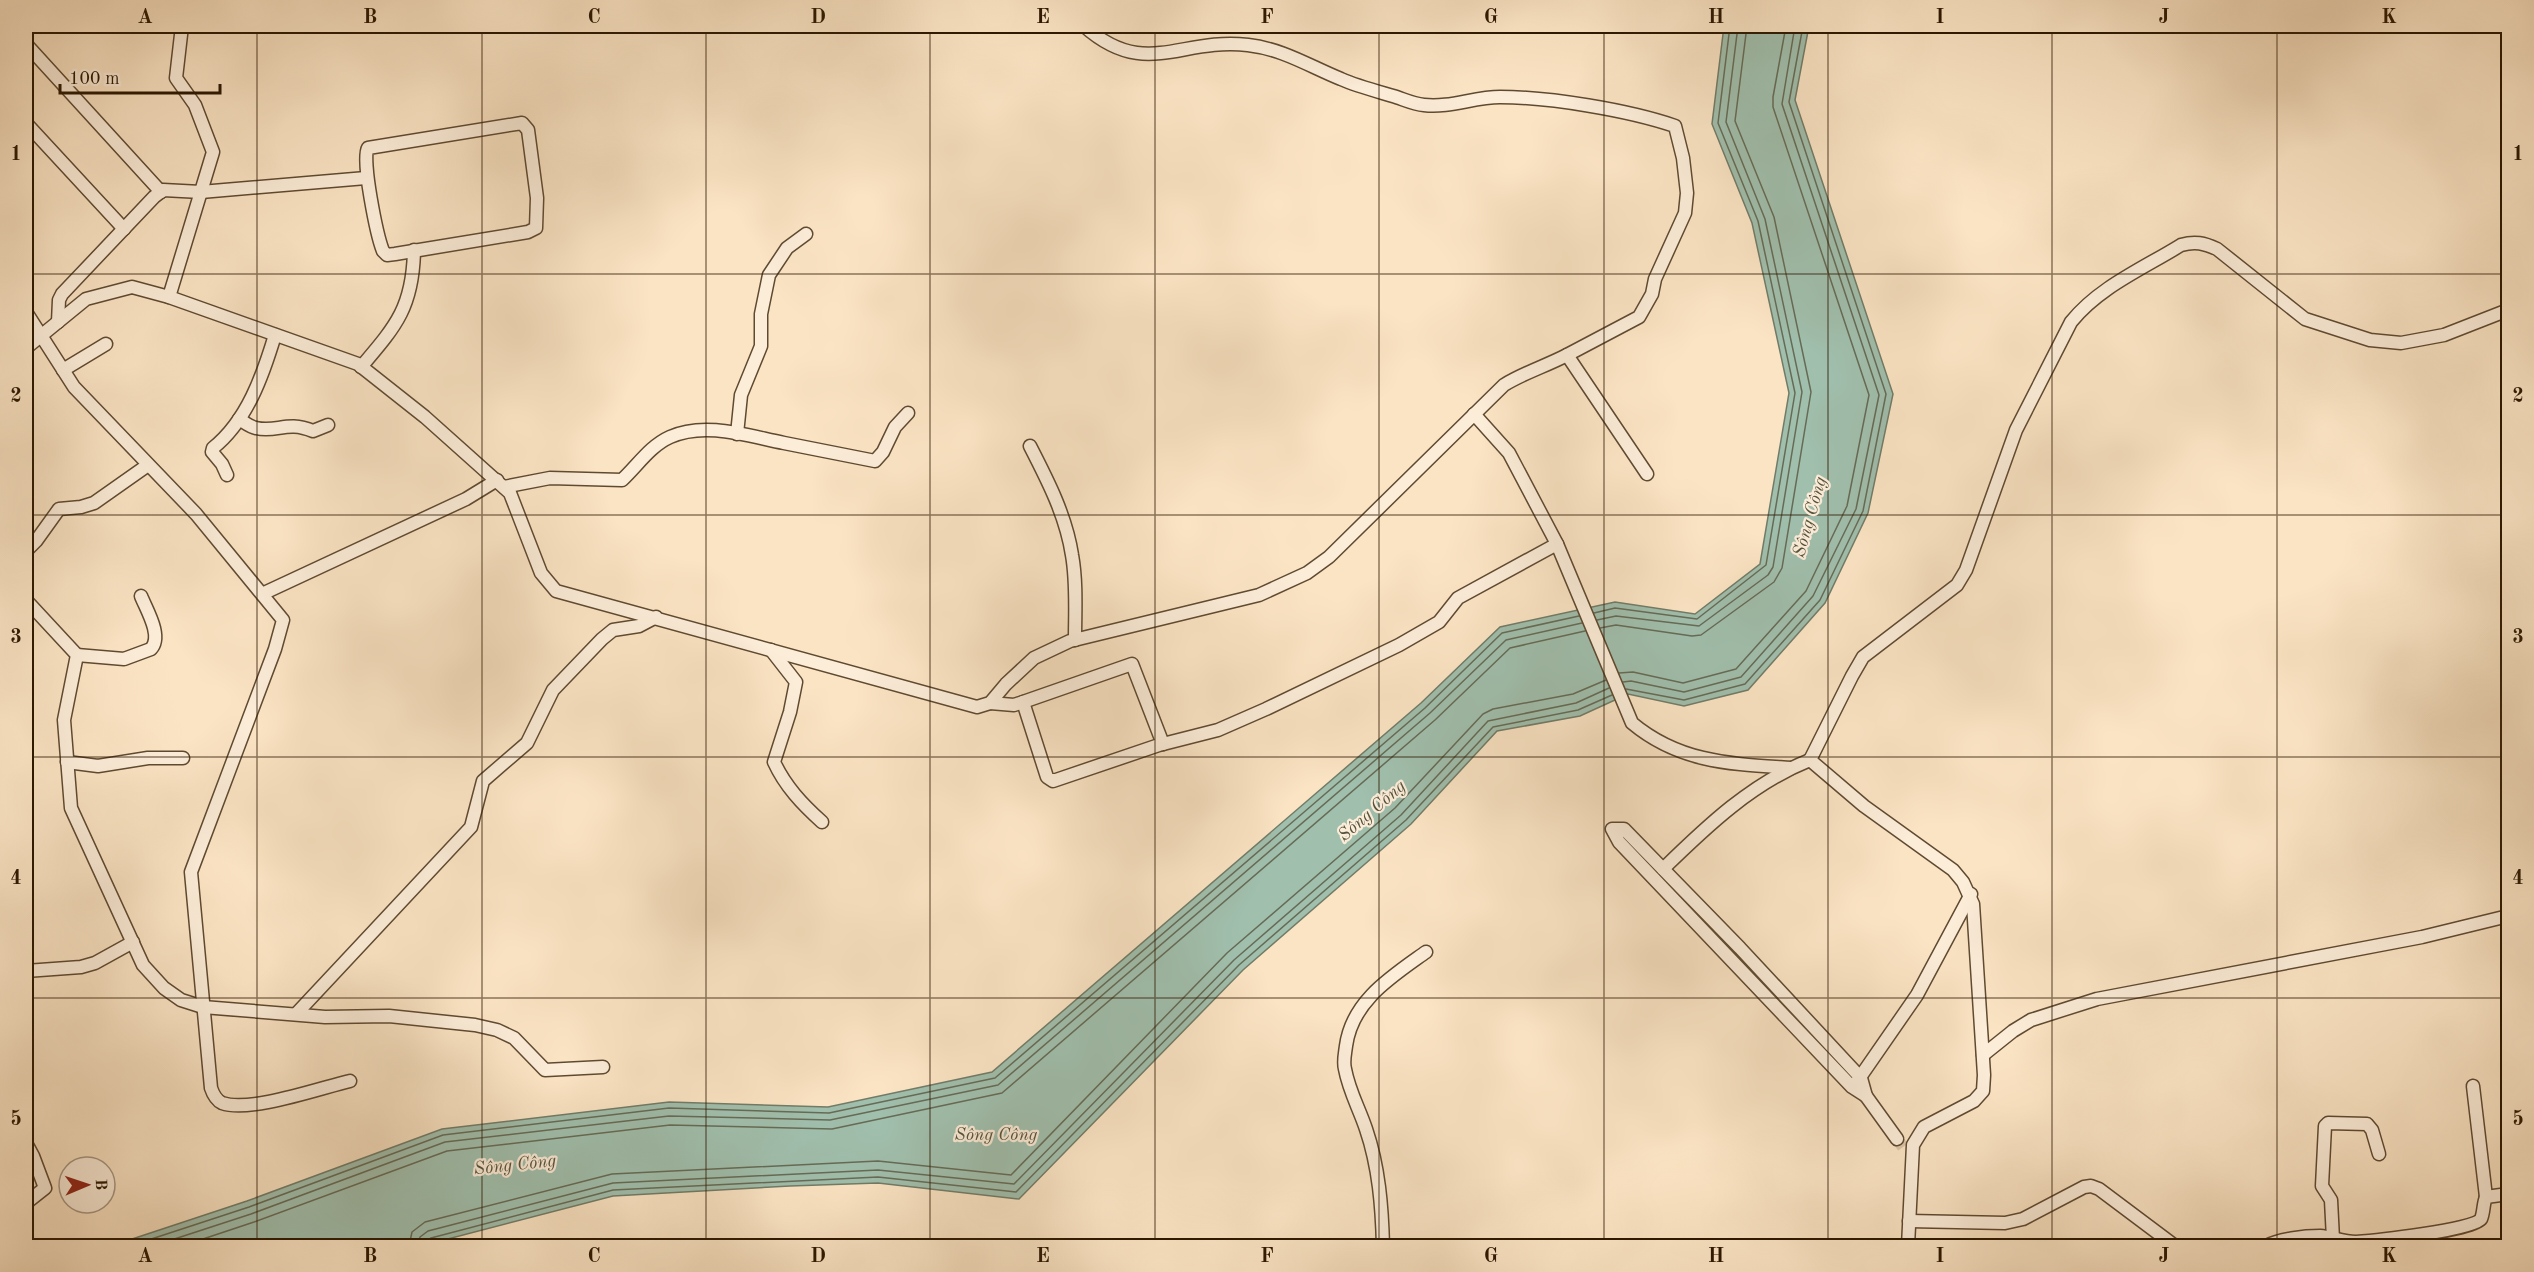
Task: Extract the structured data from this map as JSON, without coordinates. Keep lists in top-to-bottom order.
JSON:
{
  "water": ["Sông Công"],
  "scale_bar": "100 m",
  "north": "right",
  "grid": {
    "columns": [
      "A",
      "B",
      "C",
      "D",
      "E",
      "F",
      "G",
      "H",
      "I",
      "J",
      "K"
    ],
    "rows": [
      "1",
      "2",
      "3",
      "4",
      "5"
    ]
  }
}
